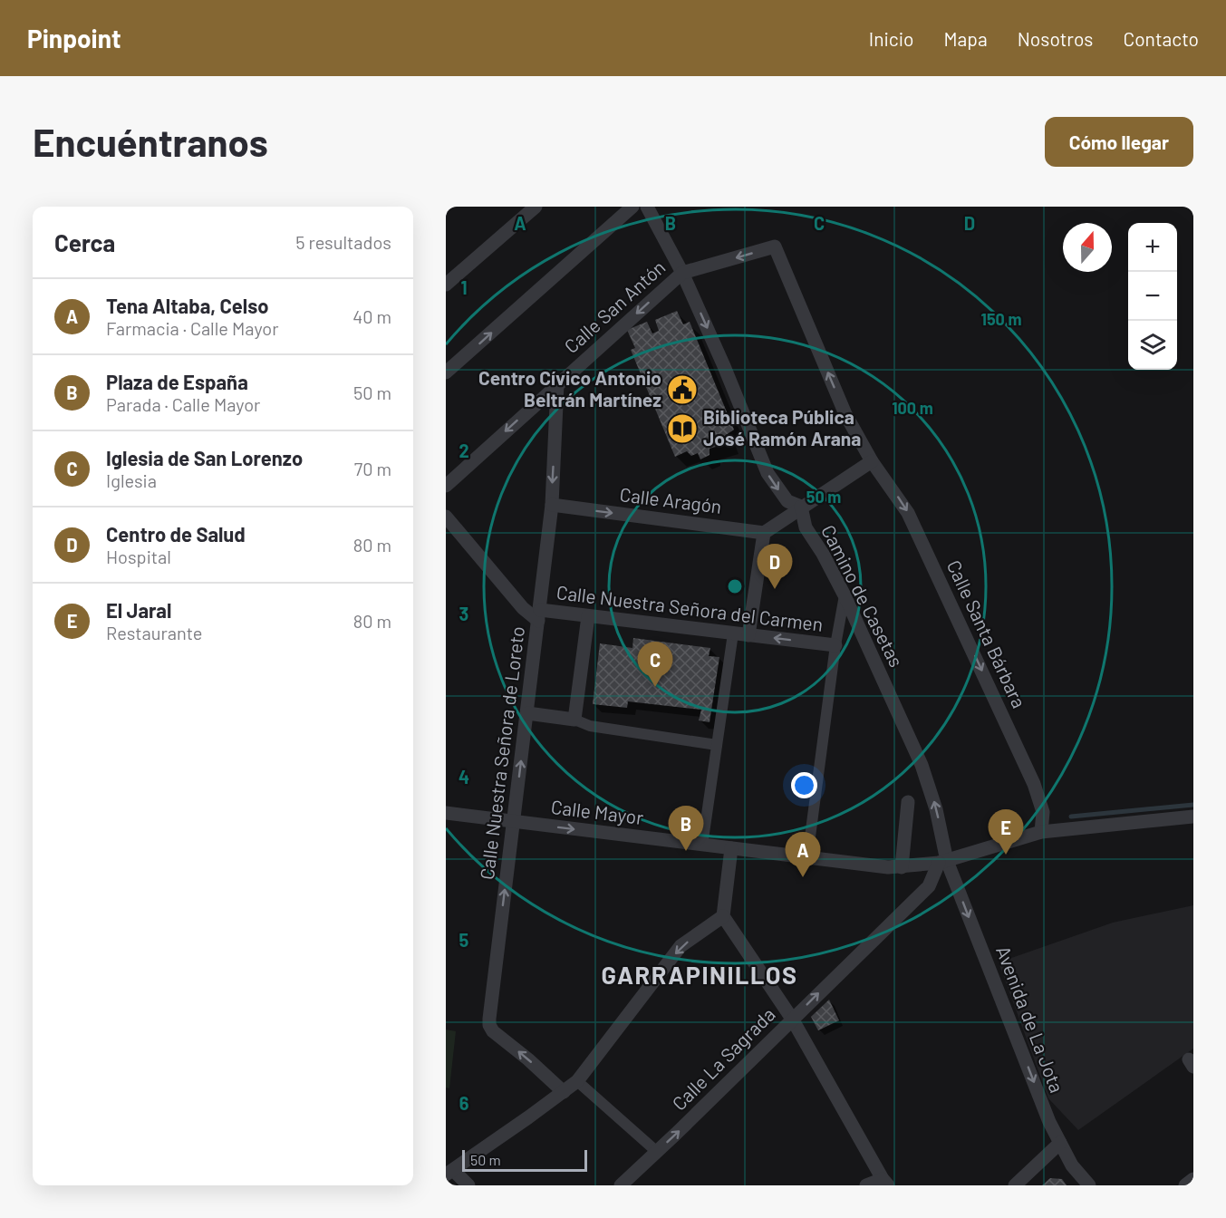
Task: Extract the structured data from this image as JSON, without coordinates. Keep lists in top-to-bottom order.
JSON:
{
  "streets": {
    "street": [
      "Calle San Antón",
      "Calle Aragón",
      "Camino de Casetas",
      "Calle Nuestra Señora del Carmen",
      "Calle Santa Bárbara",
      "Calle Nuestra Señora de Loreto",
      "Calle Mayor",
      "Avenida de La Jota",
      "Calle La Sagrada"
    ]
  },
  "crossings": [
    ["Calle San Antón", "Calle Santa Bárbara"],
    ["Calle San Antón", "Calle Nuestra Señora de Loreto"],
    ["Calle Aragón", "Calle Nuestra Señora de Loreto"],
    ["Camino de Casetas", "Calle Mayor"],
    ["Camino de Casetas", "Avenida de La Jota"],
    ["Camino de Casetas", "Calle La Sagrada"],
    ["Calle Nuestra Señora del Carmen", "Calle Nuestra Señora de Loreto"],
    ["Calle Santa Bárbara", "Calle Mayor"],
    ["Calle Nuestra Señora de Loreto", "Calle Mayor"],
    ["Calle Mayor", "Avenida de La Jota"],
    ["Calle Mayor", "Calle La Sagrada"],
    ["Avenida de La Jota", "Calle La Sagrada"]
  ],
  "one_way": [
    "Calle Aragón",
    "Camino de Casetas",
    "Avenida de La Jota",
    "Calle La Sagrada"
  ],
  "districts": ["GARRAPINILLOS"],
  "places": {
    "public building": ["Centro Cívico Antonio Beltrán Martínez"],
    "library": ["Biblioteca Pública José Ramón Arana"]
  },
  "scale_bar": "50 m",
  "north": "top",
  "page": {
    "header": "Pinpoint",
    "nav": [
      "Inicio",
      "Mapa",
      "Nosotros",
      "Contacto"
    ],
    "buttons": "Cómo llegar",
    "title": "Encuéntranos",
    "heading": ["Cerca", "5 resultados"],
    "map_buttons": ["+", "−"],
    "list": [
      {
        "mark": "A",
        "name": "Tena Altaba, Celso",
        "note": "Farmacia · Calle Mayor",
        "value": "40 m"
      },
      {
        "mark": "B",
        "name": "Plaza de España",
        "note": "Parada · Calle Mayor",
        "value": "50 m"
      },
      {
        "mark": "C",
        "name": "Iglesia de San Lorenzo",
        "note": "Iglesia",
        "value": "70 m"
      },
      {
        "mark": "D",
        "name": "Centro de Salud",
        "note": "Hospital",
        "value": "80 m"
      },
      {
        "mark": "E",
        "name": "El Jaral",
        "note": "Restaurante",
        "value": "80 m"
      }
    ],
    "pins": [
      "D",
      "C",
      "B",
      "E",
      "A"
    ],
    "scale": "50 m"
  },
  "grid": {
    "columns": [
      "A",
      "B",
      "C",
      "D"
    ],
    "rows": [
      "1",
      "2",
      "3",
      "4",
      "5",
      "6"
    ]
  },
  "rings": ["150 m", "100 m", "50 m"]
}
